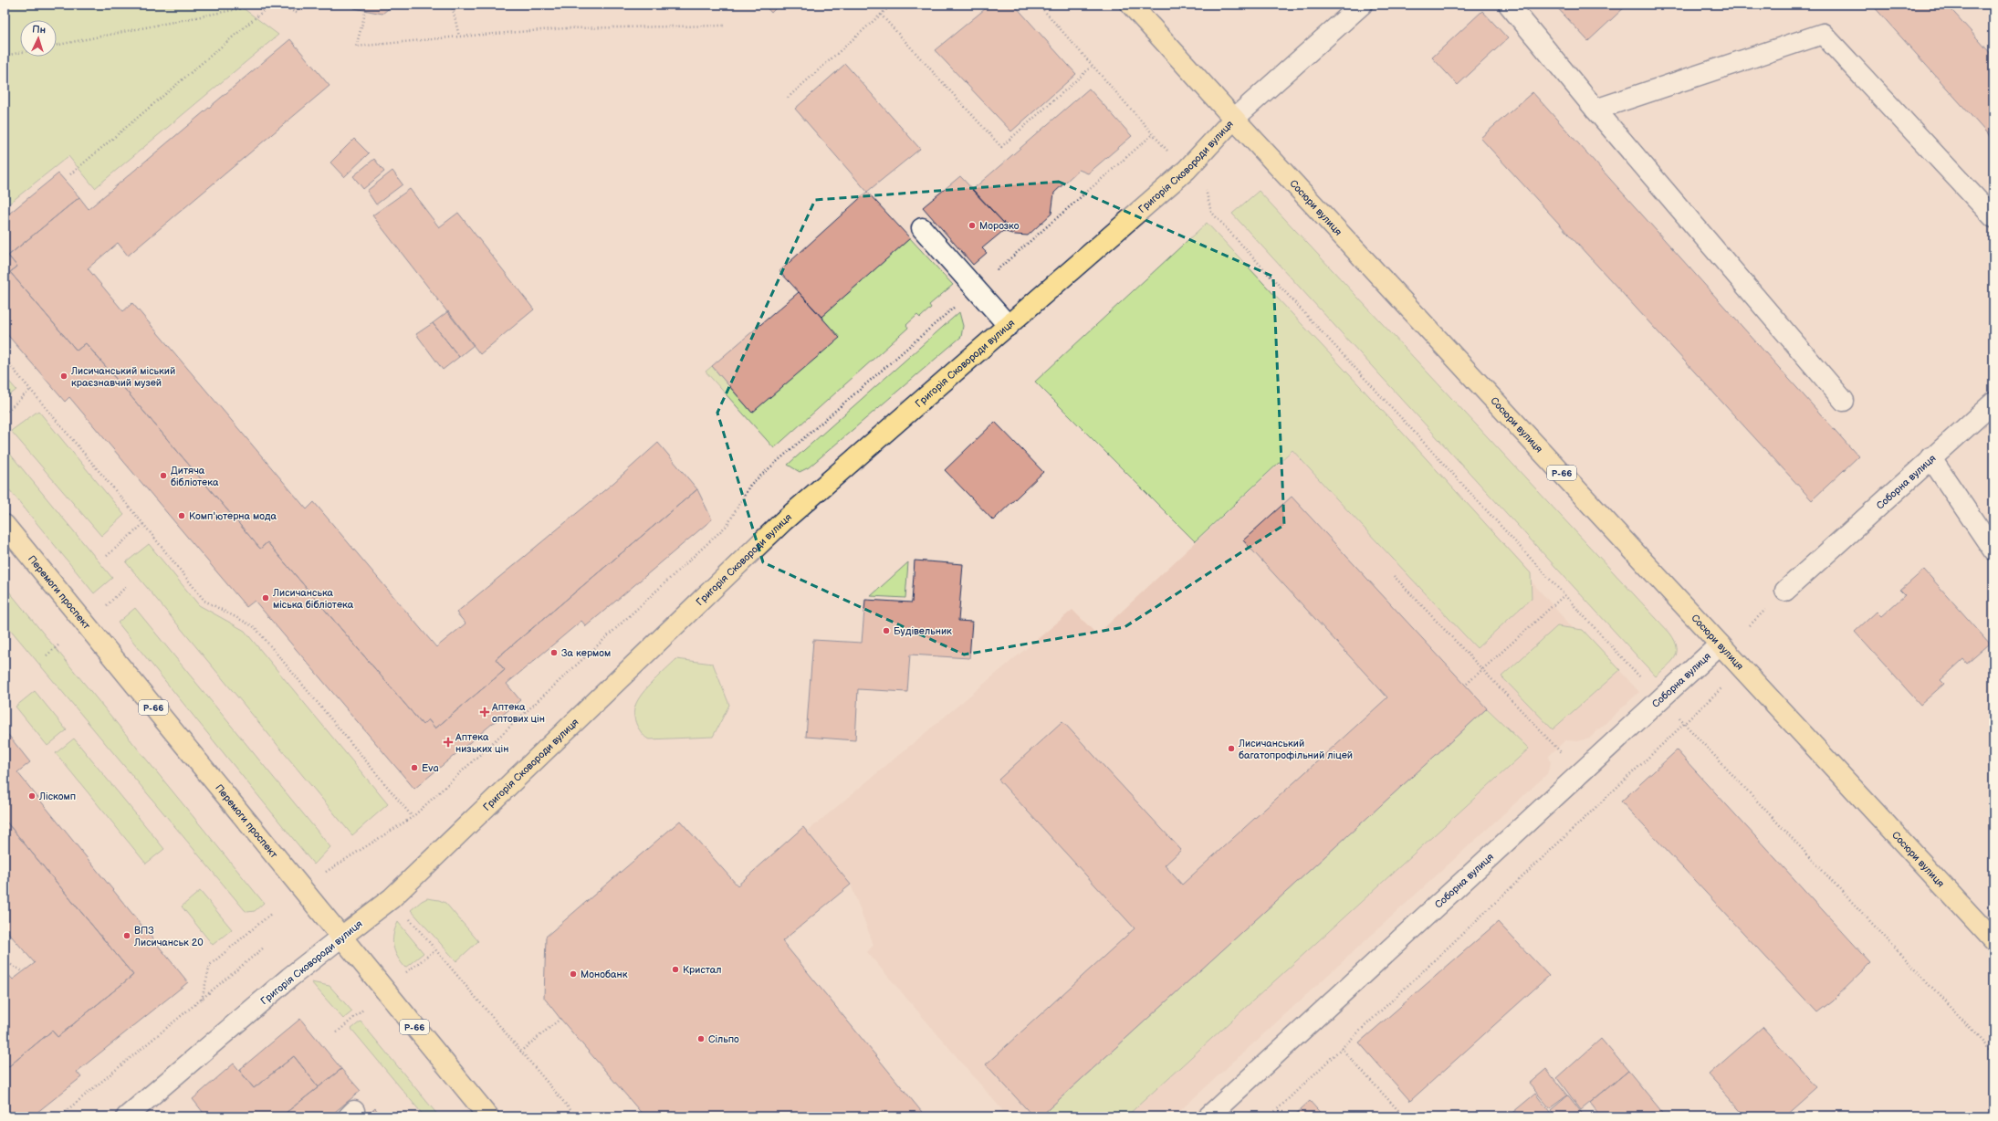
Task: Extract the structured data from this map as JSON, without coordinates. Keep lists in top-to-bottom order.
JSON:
{
  "streets": {
    "main road": [
      "Григорія Сковороди вулиця",
      "Сосюри вулиця",
      "Р-66",
      "Перемоги проспект"
    ],
    "street": ["Соборна вулиця"]
  },
  "crossings": [
    ["Григорія Сковороди вулиця", "Сосюри вулиця"],
    ["Григорія Сковороди вулиця", "Перемоги проспект"],
    ["Сосюри вулиця", "Соборна вулиця"]
  ],
  "places": {
    "other": [
      "Морозко",
      "Лисичанський міський краєзнавчий музей",
      "Дитяча бiблiотека",
      "Комп'ютерна мода",
      "Лисичанська мiська бiблiотека",
      "Будівельник",
      "За кермом",
      "Лисичанський багатопрофільний ліцей",
      "Eva",
      "Ліскомп",
      "ВПЗ Лисичанськ 20",
      "Кристал",
      "Монобанк",
      "Сiльпо"
    ],
    "health": ["Аптека оптових цін", "Аптека низьких цін"]
  },
  "north": "top"
}
